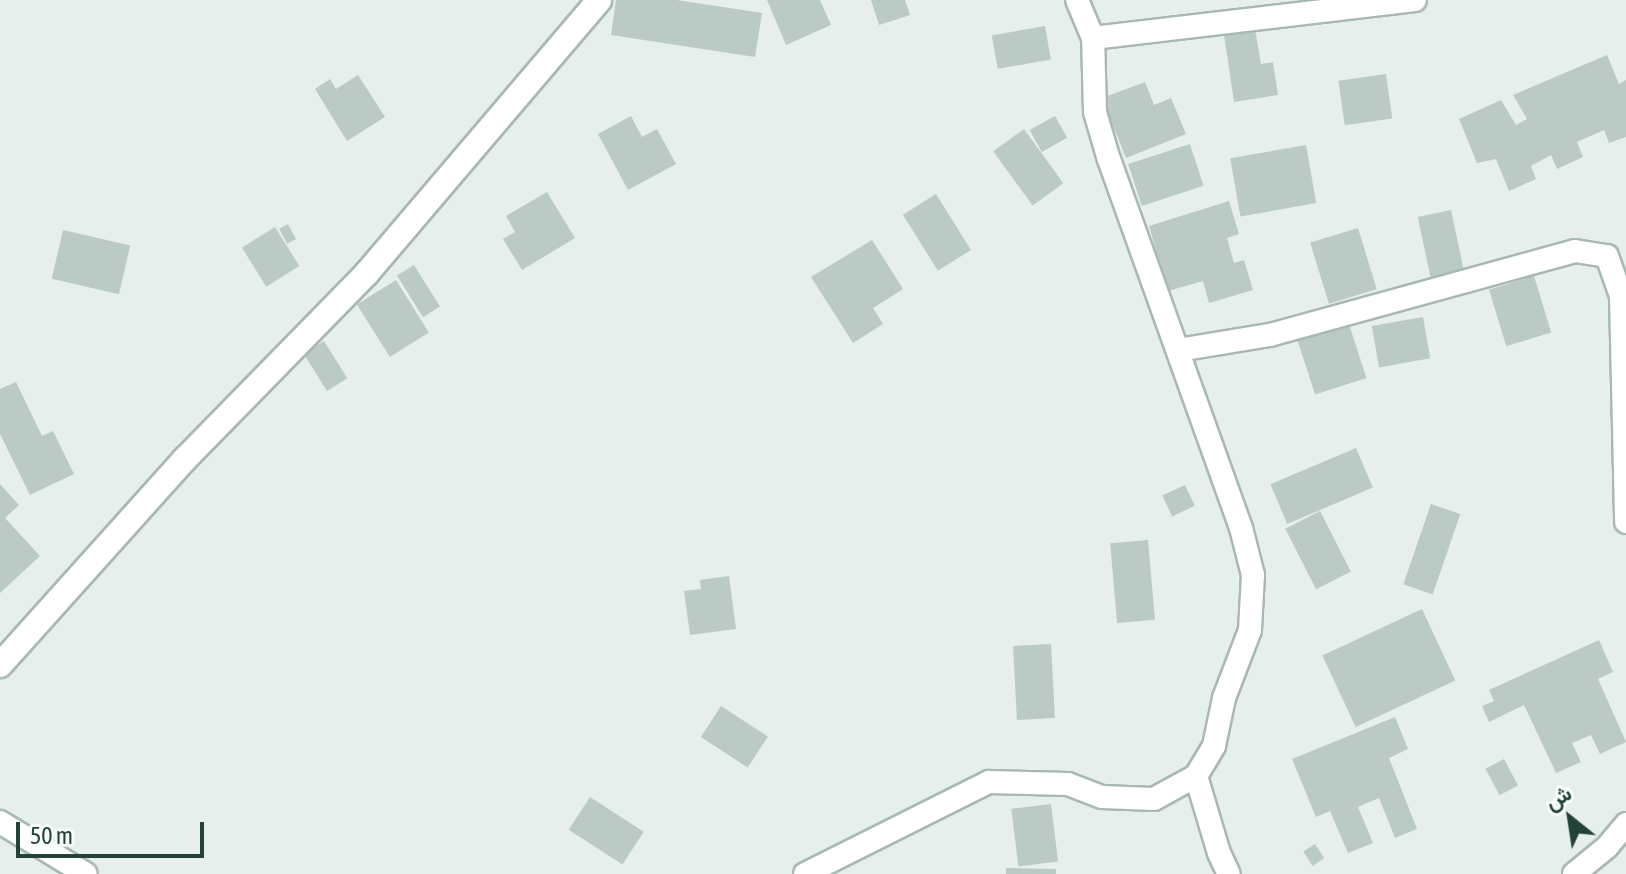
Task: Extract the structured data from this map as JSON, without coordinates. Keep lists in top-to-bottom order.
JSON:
{
  "scale_bar": "50 m",
  "north": "top left"
}
